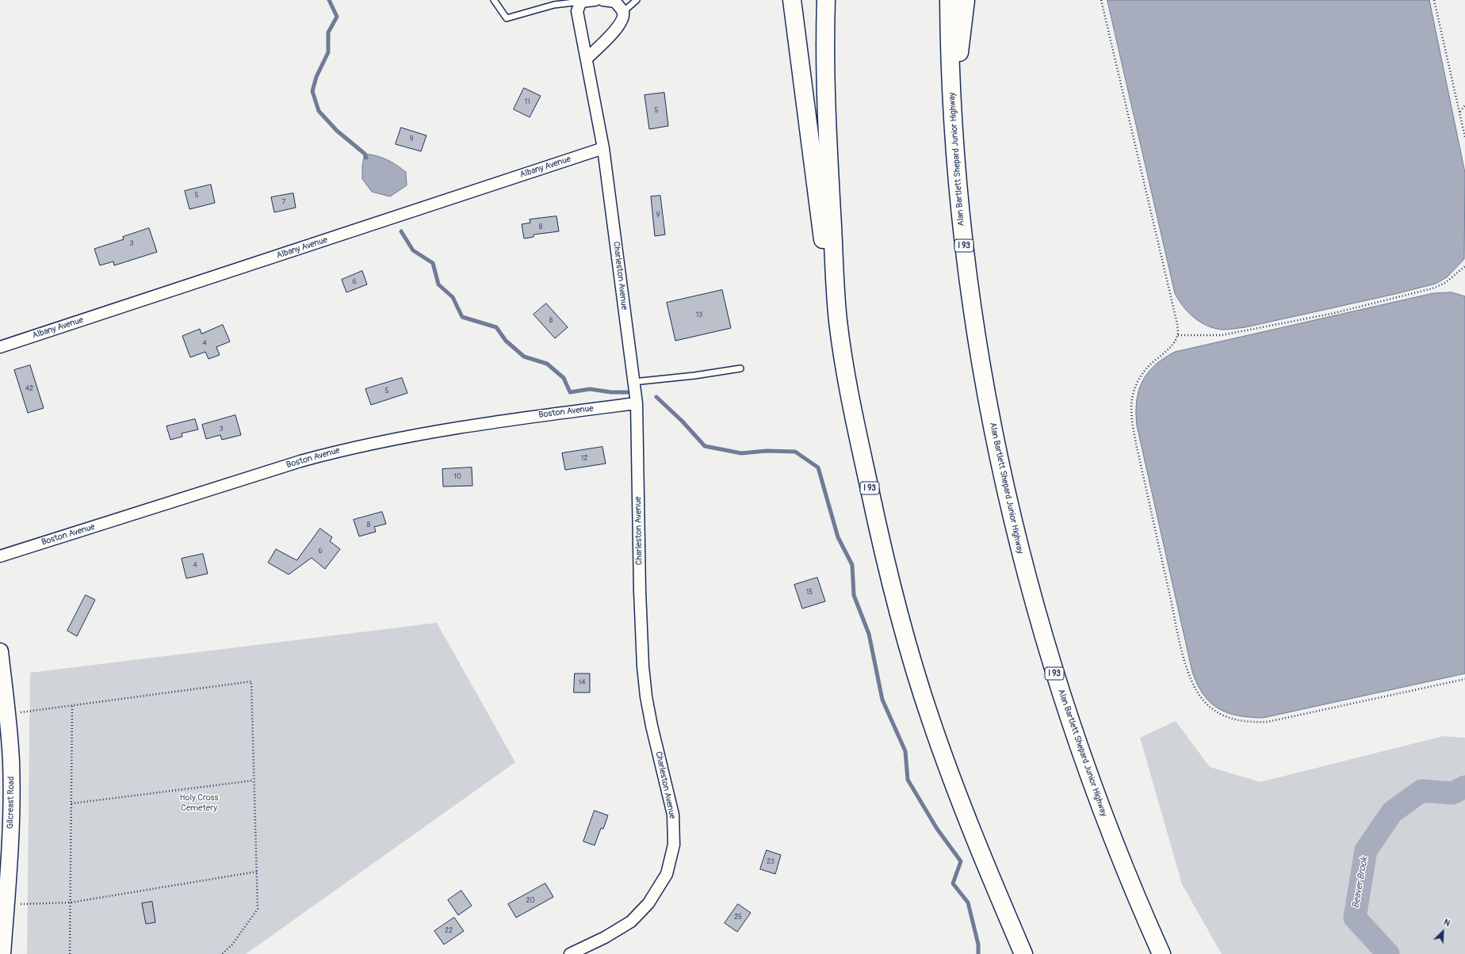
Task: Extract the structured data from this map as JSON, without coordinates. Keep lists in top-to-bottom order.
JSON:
{
  "streets": {
    "highway": ["Alan Bartlett Shepard Junior Highway", "I 93"],
    "street": [
      "Albany Avenue",
      "Charleston Avenue",
      "Boston Avenue",
      "Gilcreast Road"
    ]
  },
  "crossings": [
    ["Albany Avenue", "Charleston Avenue"],
    ["Charleston Avenue", "Boston Avenue"]
  ],
  "water": ["Beaver Brook"],
  "parks": ["Holy Cross Cemetery"],
  "house_numbers": [
    "11",
    "5",
    "9",
    "5",
    "7",
    "9",
    "8",
    "3",
    "6",
    "13",
    "8",
    "4",
    "42",
    "5",
    "3",
    "12",
    "10",
    "8",
    "6",
    "4",
    "15",
    "14",
    "23",
    "20",
    "25",
    "22"
  ],
  "north": "top right"
}
